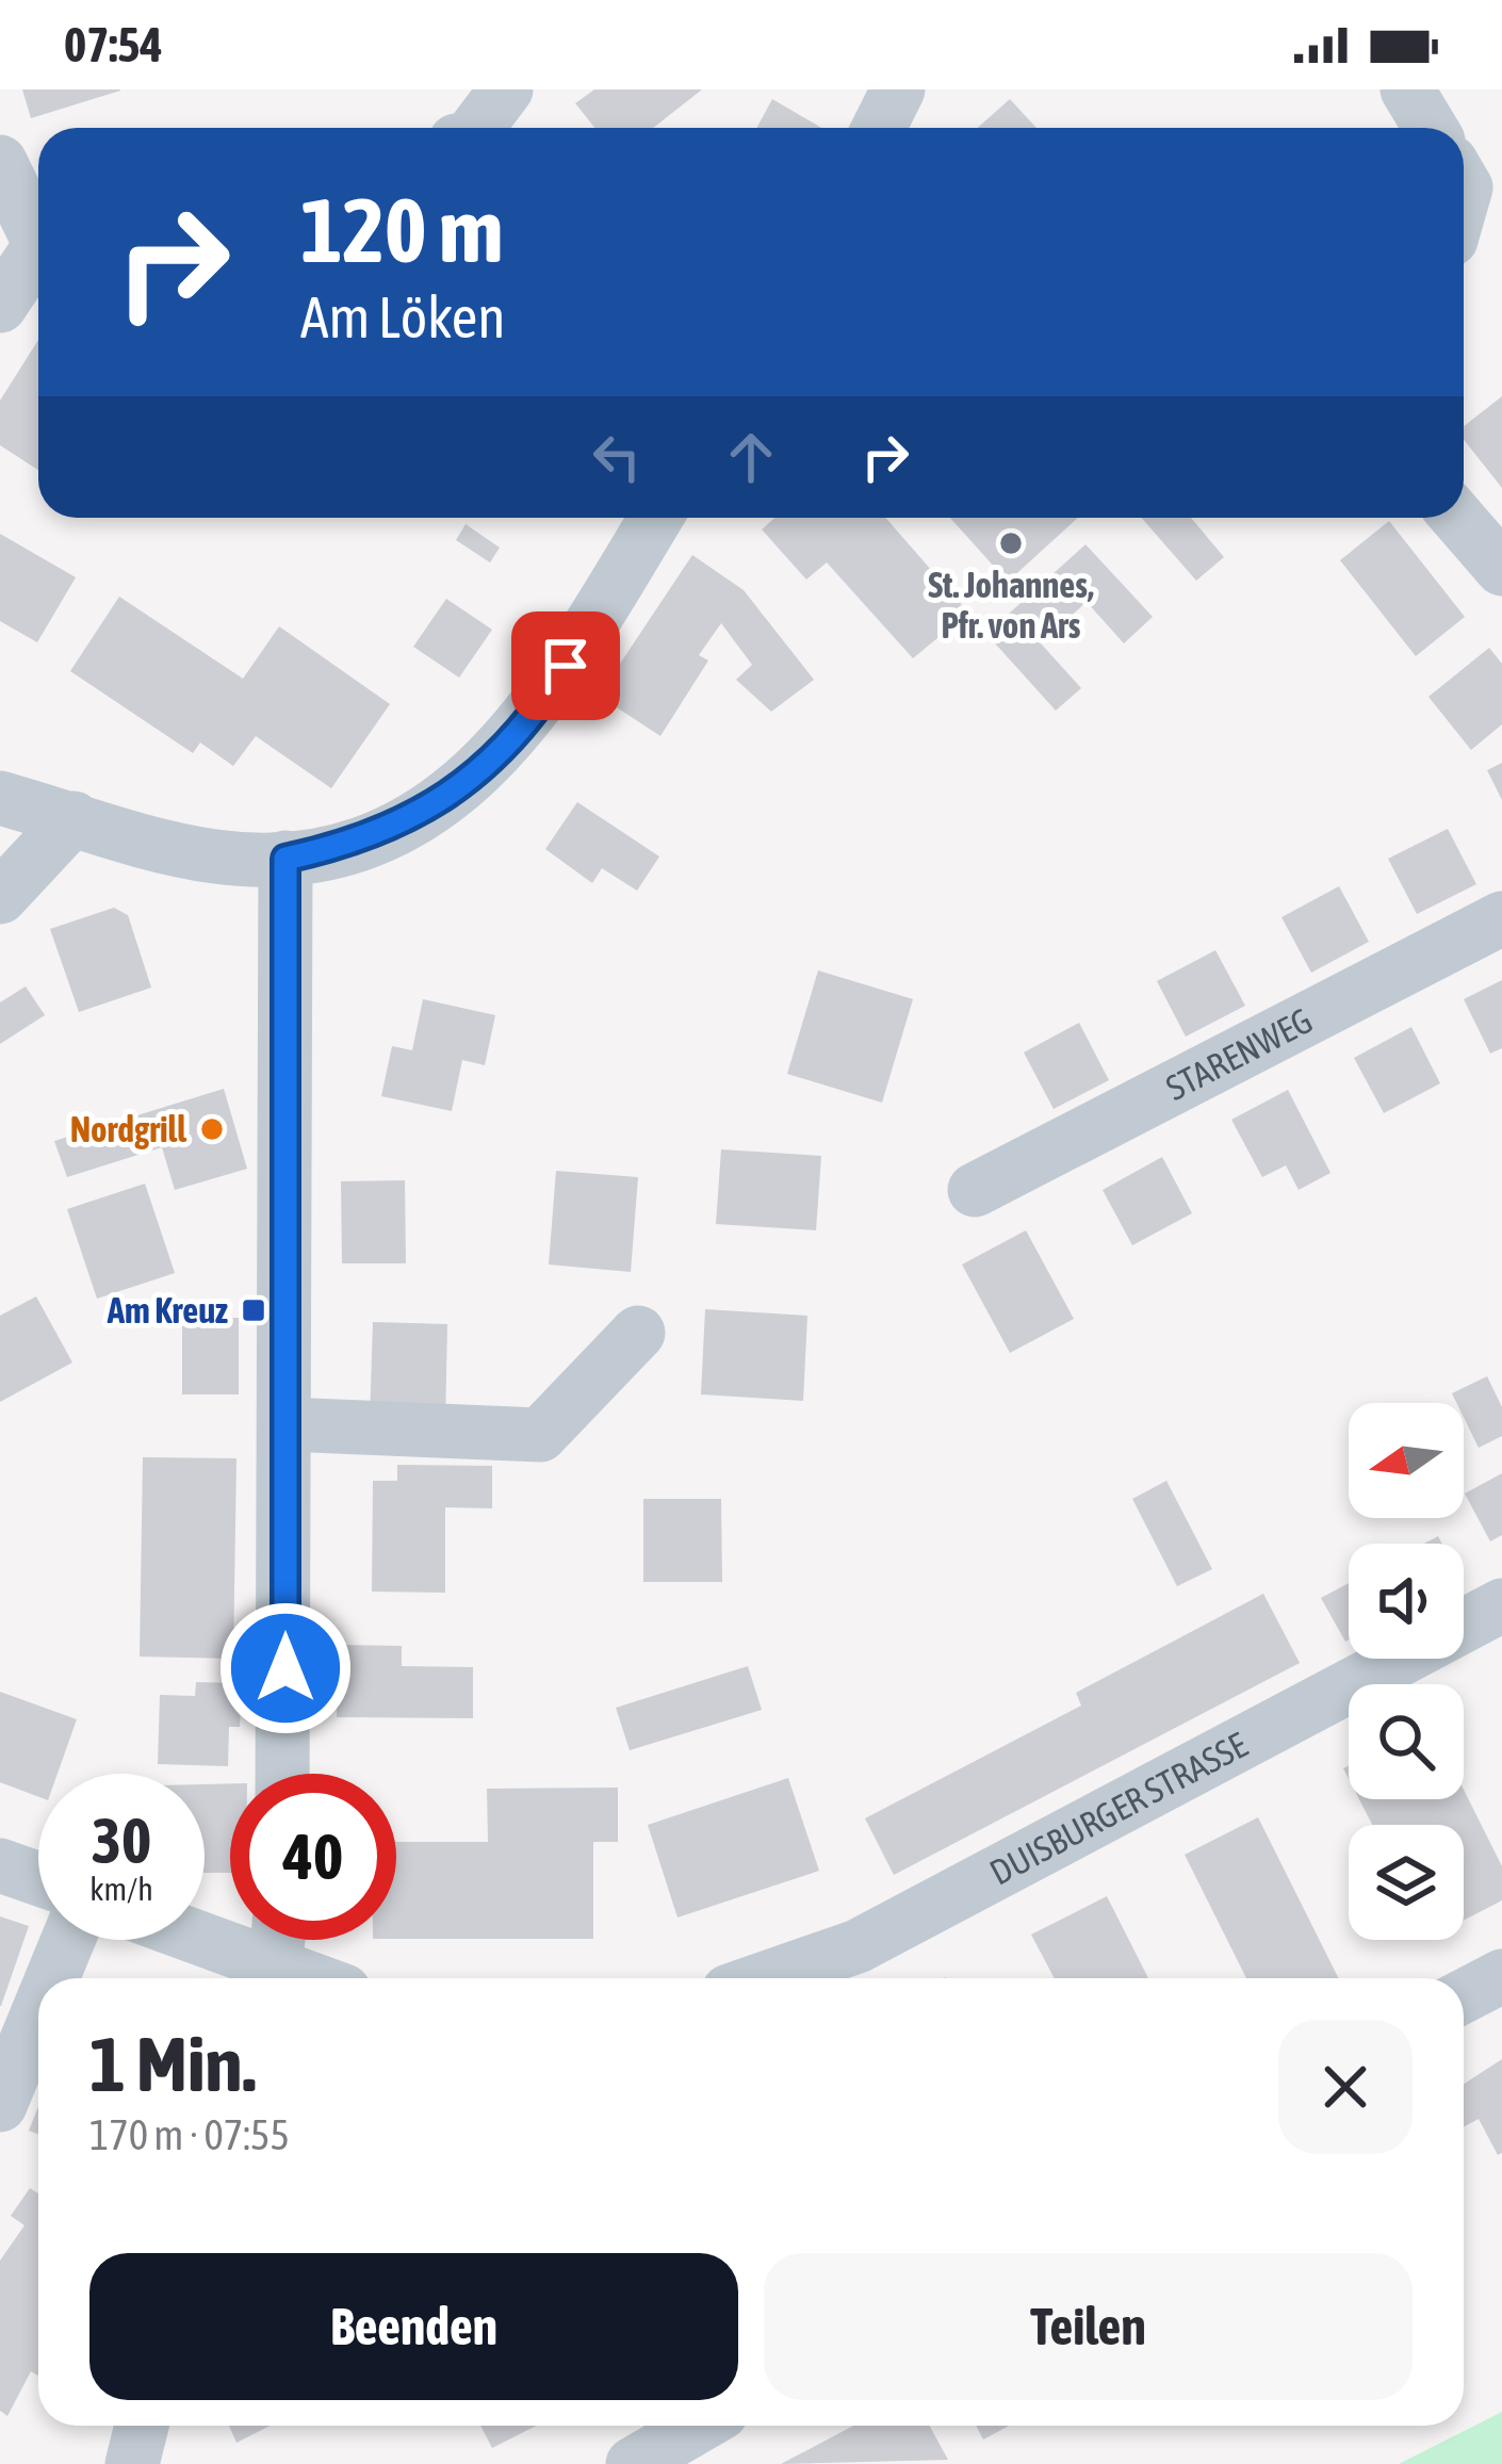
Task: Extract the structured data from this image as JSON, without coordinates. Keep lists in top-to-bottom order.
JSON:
{
  "streets": {
    "street": ["STARENWEG", "DUISBURGER STRASSE"]
  },
  "places": {
    "other": ["St. Johannes, Pfr. von Ars", "Nordgrill"],
    "transit": ["Am Kreuz"]
  },
  "north": "left",
  "page": {
    "status": "07:54",
    "turn": ["120 m", "Am Löken"],
    "speed": "30 km/h",
    "limit": "40",
    "heading": ["1 Min.", "170 m · 07:55"],
    "buttons": ["Beenden", "Teilen"]
  }
}
